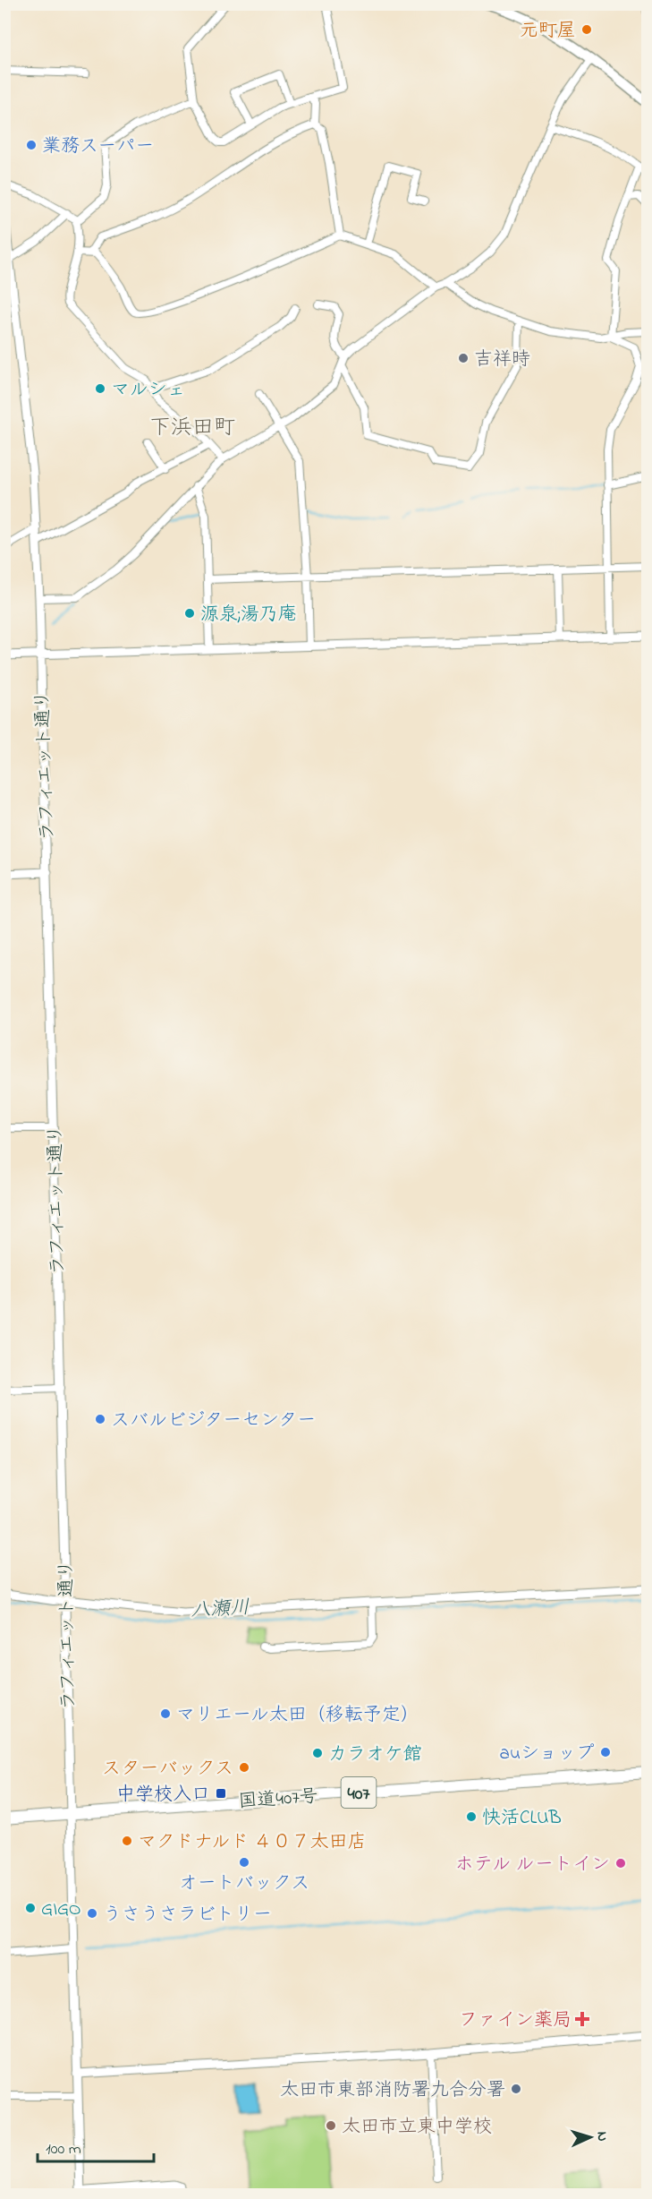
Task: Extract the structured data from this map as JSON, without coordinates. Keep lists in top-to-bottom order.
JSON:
{
  "streets": {
    "highway": ["407", "国道407号"],
    "street": ["ラフィエット通り"]
  },
  "crossings": [
    ["ラフィエット通り", "国道407号"]
  ],
  "districts": ["下浜田町"],
  "water": ["八瀬川"],
  "places": {
    "other": [
      "元町屋",
      "業務スーパー",
      "吉祥時",
      "マルシェ",
      "源泉;湯乃庵",
      "スバルビジターセンター",
      "マリエール太田（移転予定）",
      "auショップ",
      "カラオケ館",
      "スターバックス",
      "快活CLUB",
      "マクドナルド ４０７太田店",
      "オートバックス",
      "ホテル ルートイン",
      "GIGO",
      "うさうさラビトリー",
      "太田市東部消防署九合分署",
      "太田市立東中学校"
    ],
    "transit": ["中学校入口"],
    "health": ["ファイン薬局"]
  },
  "scale_bar": "100 m",
  "north": "right"
}
